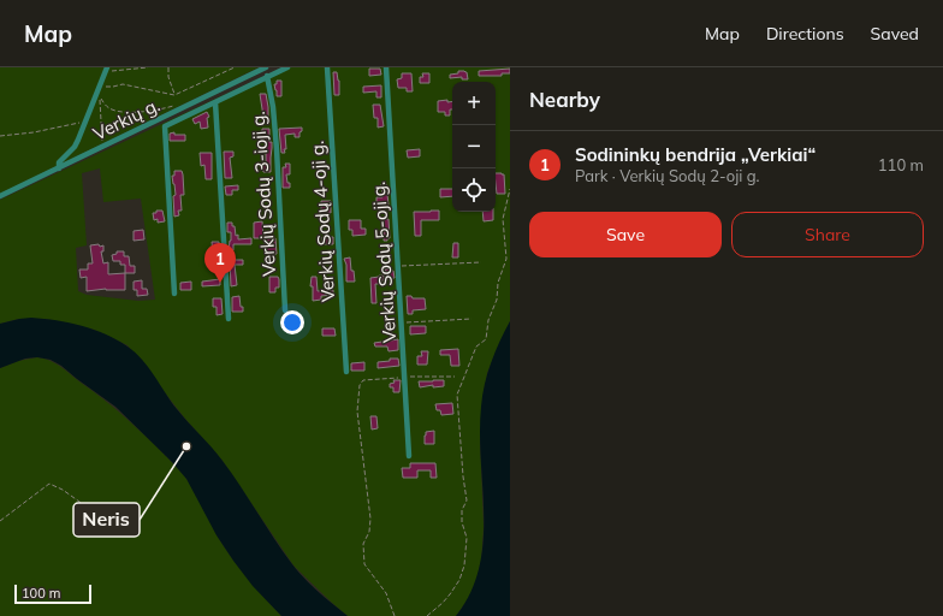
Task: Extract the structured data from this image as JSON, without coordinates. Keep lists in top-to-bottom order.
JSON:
{
  "streets": {
    "street": [
      "Verkių g.",
      "Verkių Sodų 3-ioji g.",
      "Verkių Sodų 4-oji g.",
      "Verkių Sodų 5-oji g."
    ]
  },
  "places": ["Neris"],
  "scale_bar": "100 m",
  "page": {
    "header": "Map",
    "nav": ["Map", "Directions", "Saved"],
    "heading": "Nearby",
    "map_buttons": ["+", "−"],
    "list": [
      {
        "mark": "1",
        "name": "Sodininkų bendrija „Verkiai“",
        "note": "Park · Verkių Sodų 2-oji g.",
        "value": "110 m"
      }
    ],
    "buttons": ["Save", "Share"],
    "pins": "1",
    "scale": "100 m"
  }
}
